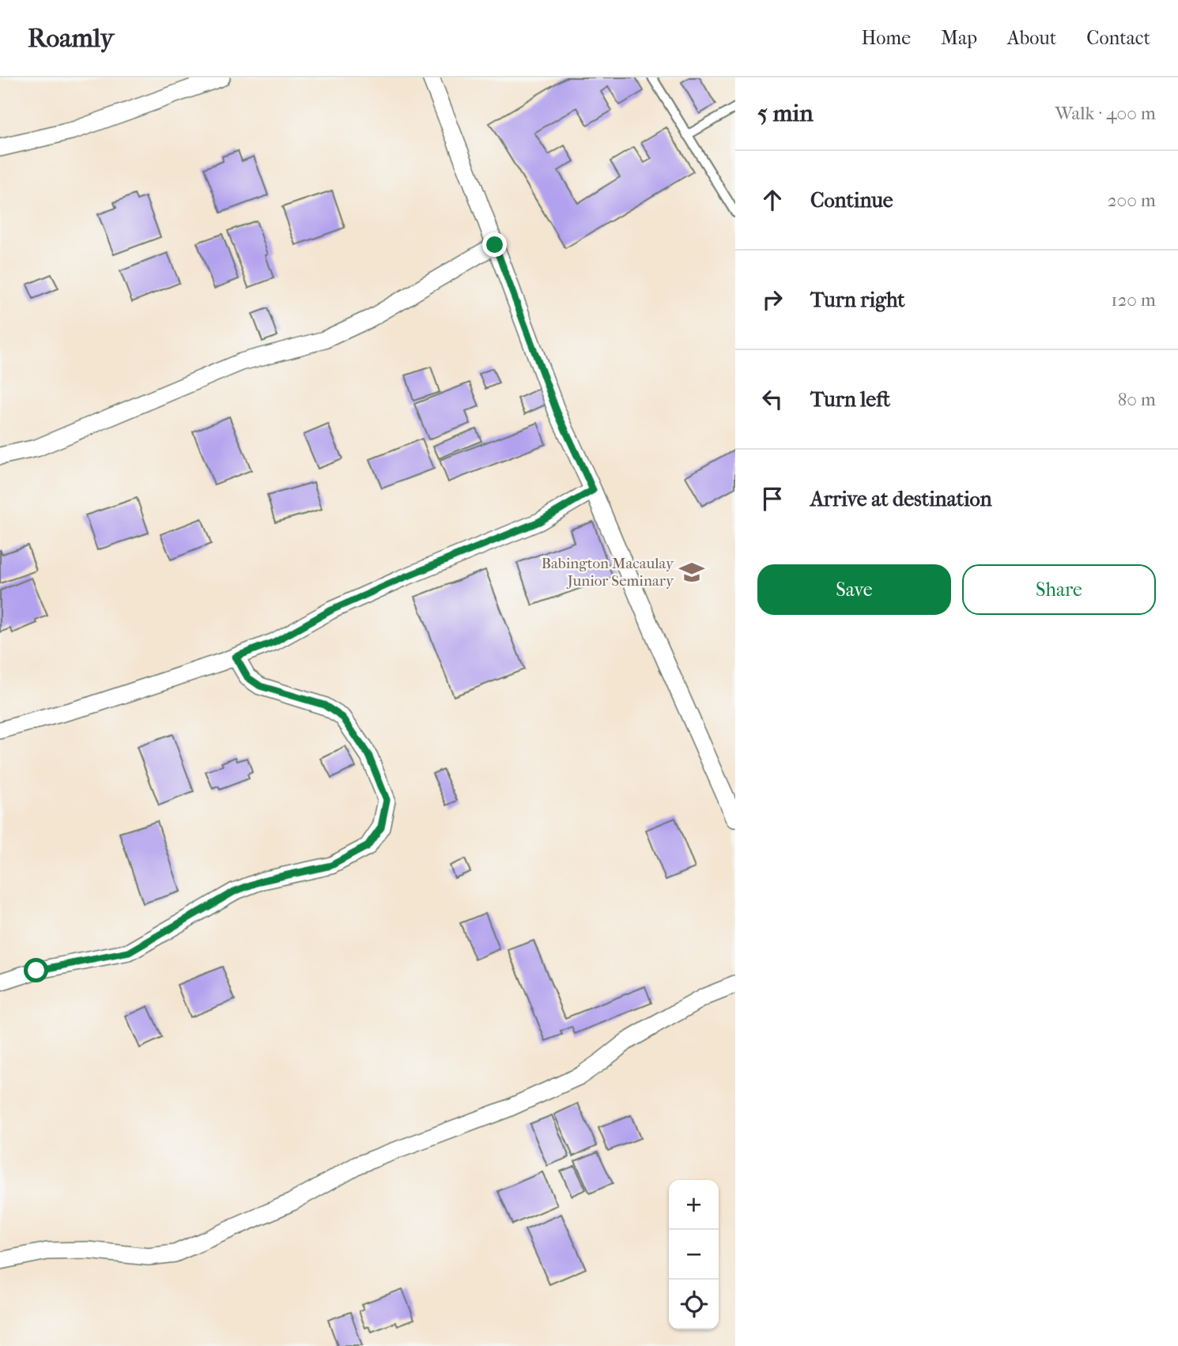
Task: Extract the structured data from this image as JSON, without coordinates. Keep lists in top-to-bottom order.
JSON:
{
  "places": {
    "school or university": ["Babington Macaulay Junior Seminary"]
  },
  "page": {
    "header": "Roamly",
    "nav": [
      "Home",
      "Map",
      "About",
      "Contact"
    ],
    "heading": ["5 min", "Walk · 400 m"],
    "list": [
      ["Continue", "200 m"],
      ["Turn right", "120 m"],
      ["Turn left", "80 m"],
      "Arrive at destination"
    ],
    "buttons": ["Save", "Share"],
    "map_buttons": ["+", "−"]
  }
}
